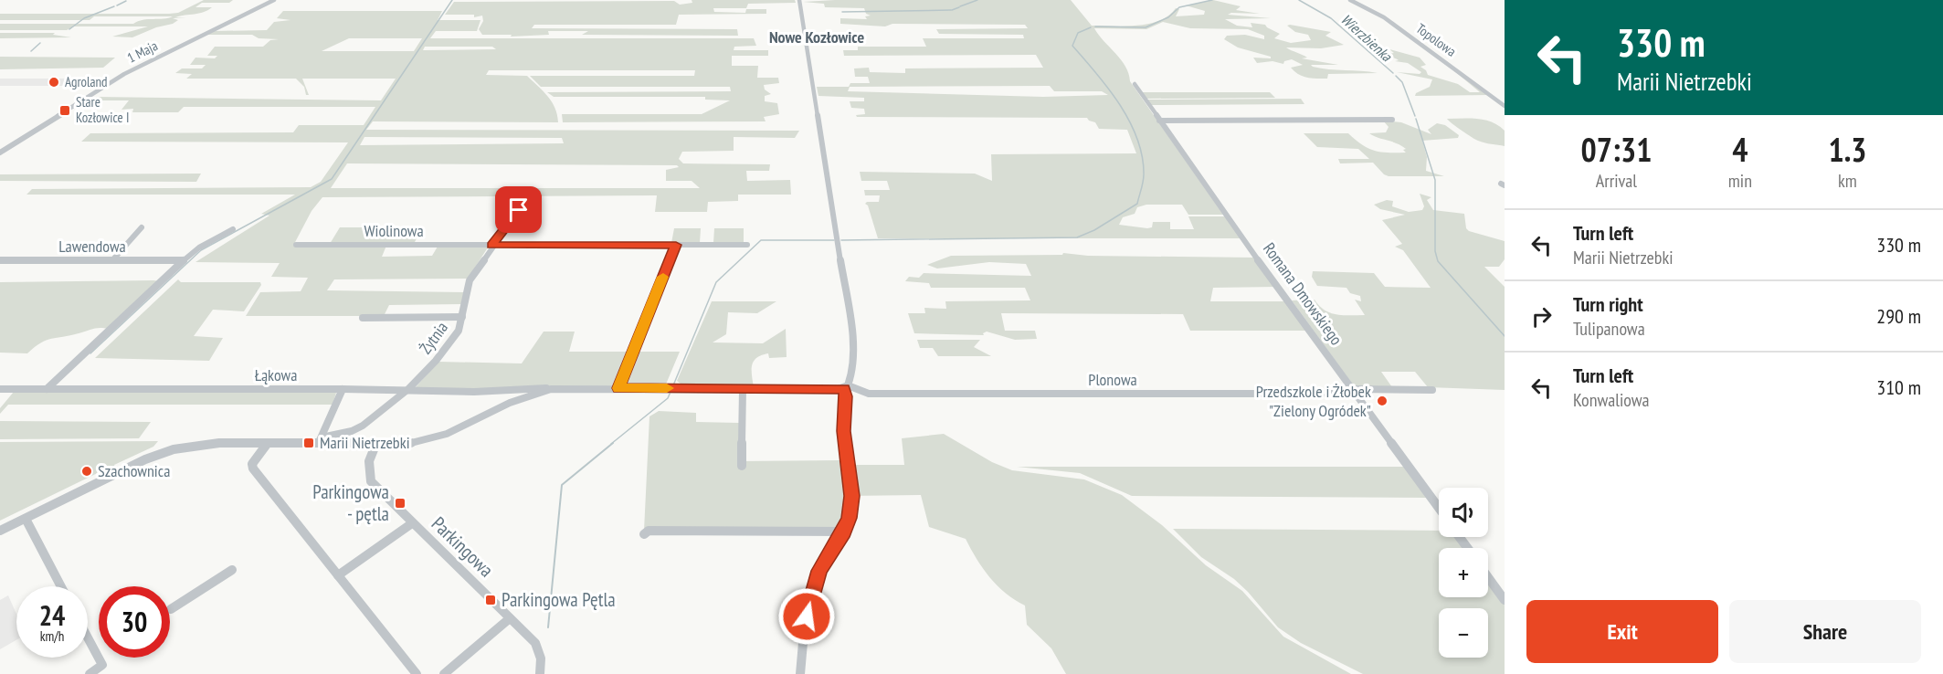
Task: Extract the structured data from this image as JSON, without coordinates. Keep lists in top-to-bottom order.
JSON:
{
  "streets": {
    "street": [
      "Topolowa",
      "1 Maja",
      "Wiolinowa",
      "Lawendowa",
      "Romana Dmowskiego",
      "Żytnia",
      "Łąkowa",
      "Plonowa",
      "Parkingowa"
    ]
  },
  "crossings": [
    ["Wiolinowa", "Żytnia"],
    ["Romana Dmowskiego", "Plonowa"],
    ["Żytnia", "Łąkowa"]
  ],
  "districts": ["Nowe Kozłowice"],
  "water": ["Wierzbienka"],
  "places": {
    "other": ["Agroland", "Przedszkole i Żłobek \"Zielony Ogródek\"", "Szachownica"],
    "transit": [
      "Stare Kozłowice I",
      "Marii Nietrzebki",
      "Parkingowa - pętla",
      "Parkingowa Pętla"
    ]
  },
  "page": {
    "turn": ["330 m", "Marii Nietrzebki"],
    "eta": [
      "07:31",
      "Arrival",
      "4",
      "min",
      "1.3",
      "km"
    ],
    "list": [
      {
        "name": "Turn left",
        "note": "Marii Nietrzebki",
        "value": "330 m"
      },
      {
        "name": "Turn right",
        "note": "Tulipanowa",
        "value": "290 m"
      },
      {
        "name": "Turn left",
        "note": "Konwaliowa",
        "value": "310 m"
      }
    ],
    "map_buttons": ["+", "−"],
    "speed": "24 km/h",
    "limit": "30",
    "buttons": ["Exit", "Share"]
  }
}
